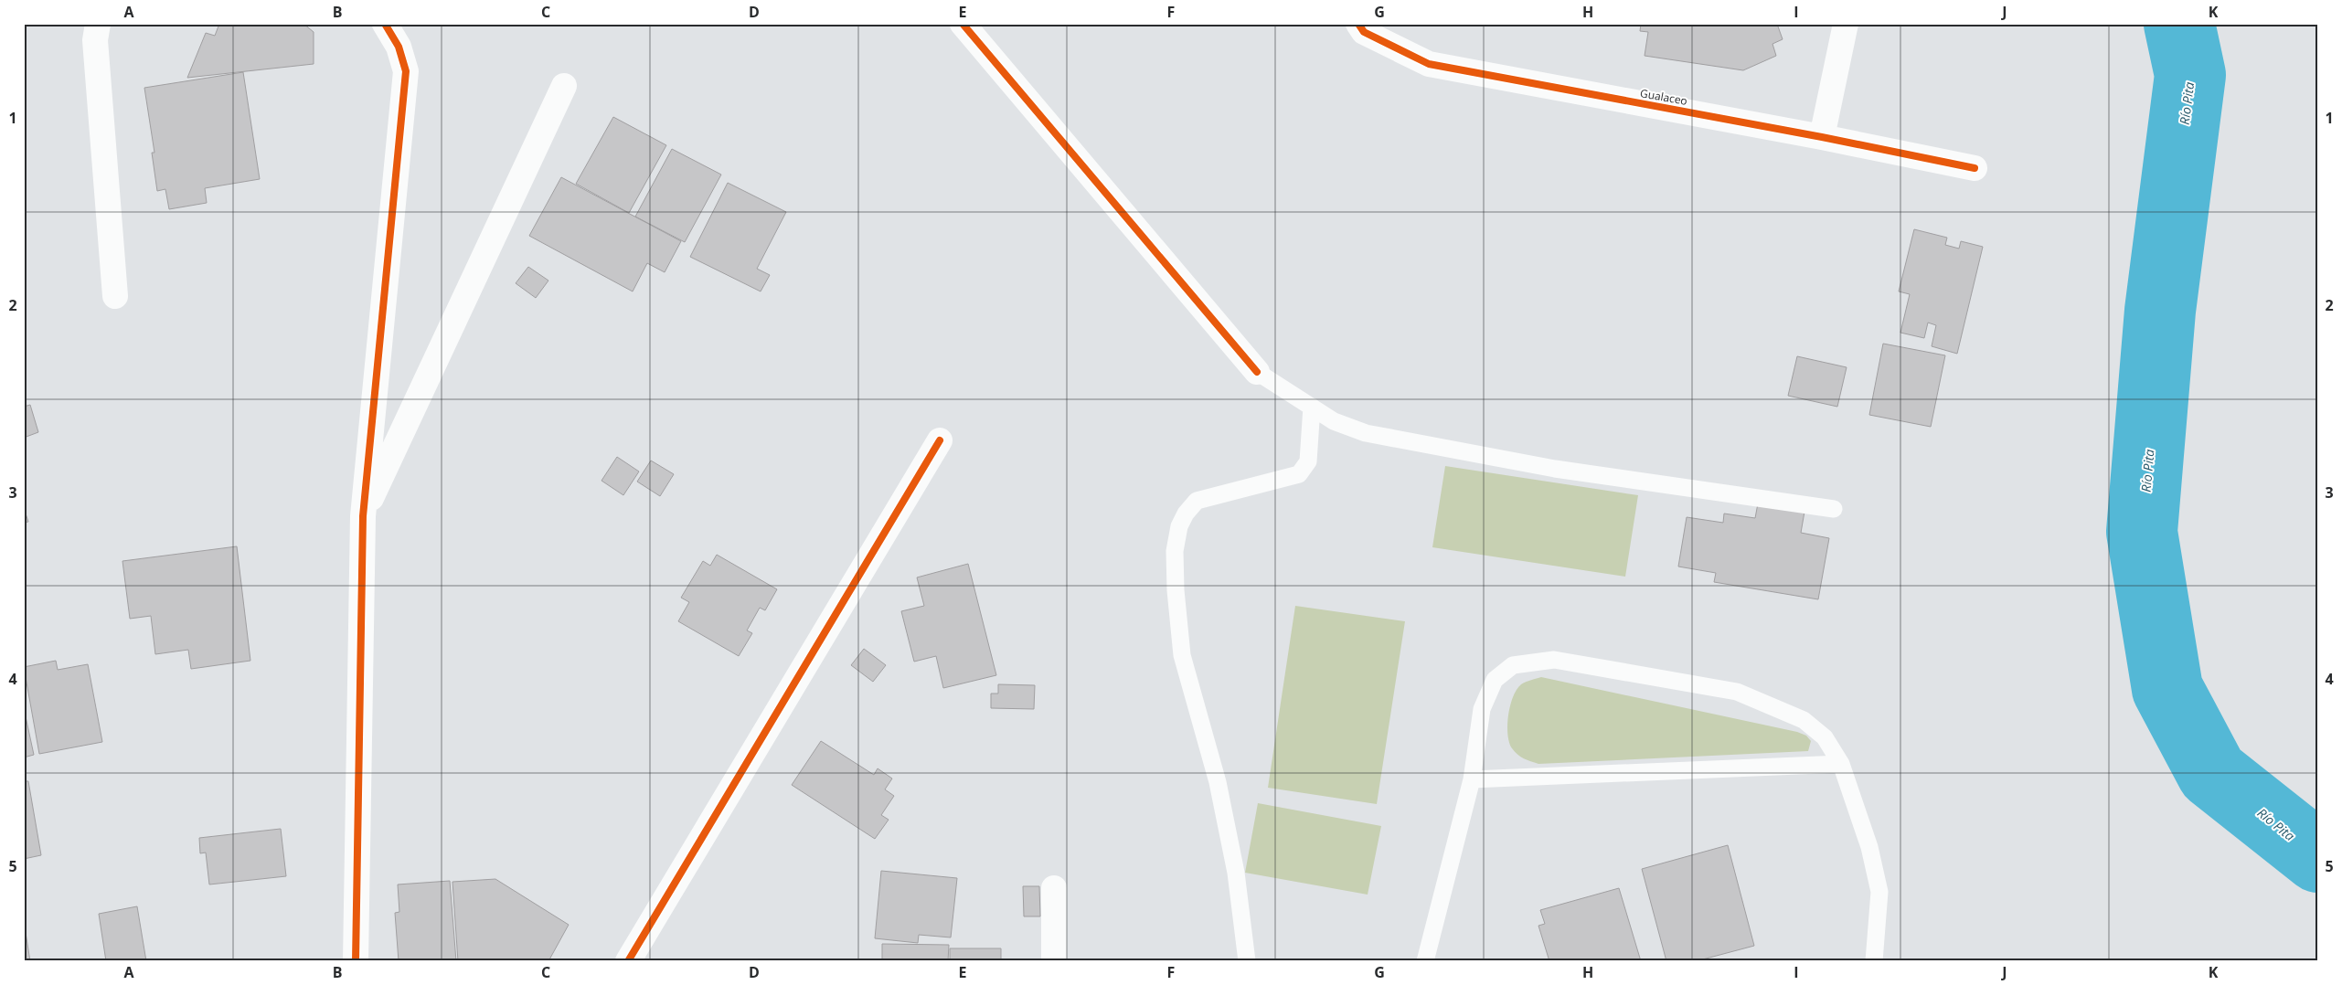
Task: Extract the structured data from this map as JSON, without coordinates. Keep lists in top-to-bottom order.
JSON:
{
  "streets": {
    "street": ["Gualaceo"]
  },
  "water": ["Río Pita"],
  "grid": {
    "columns": [
      "A",
      "B",
      "C",
      "D",
      "E",
      "F",
      "G",
      "H",
      "I",
      "J",
      "K"
    ],
    "rows": [
      "1",
      "2",
      "3",
      "4",
      "5"
    ]
  }
}
